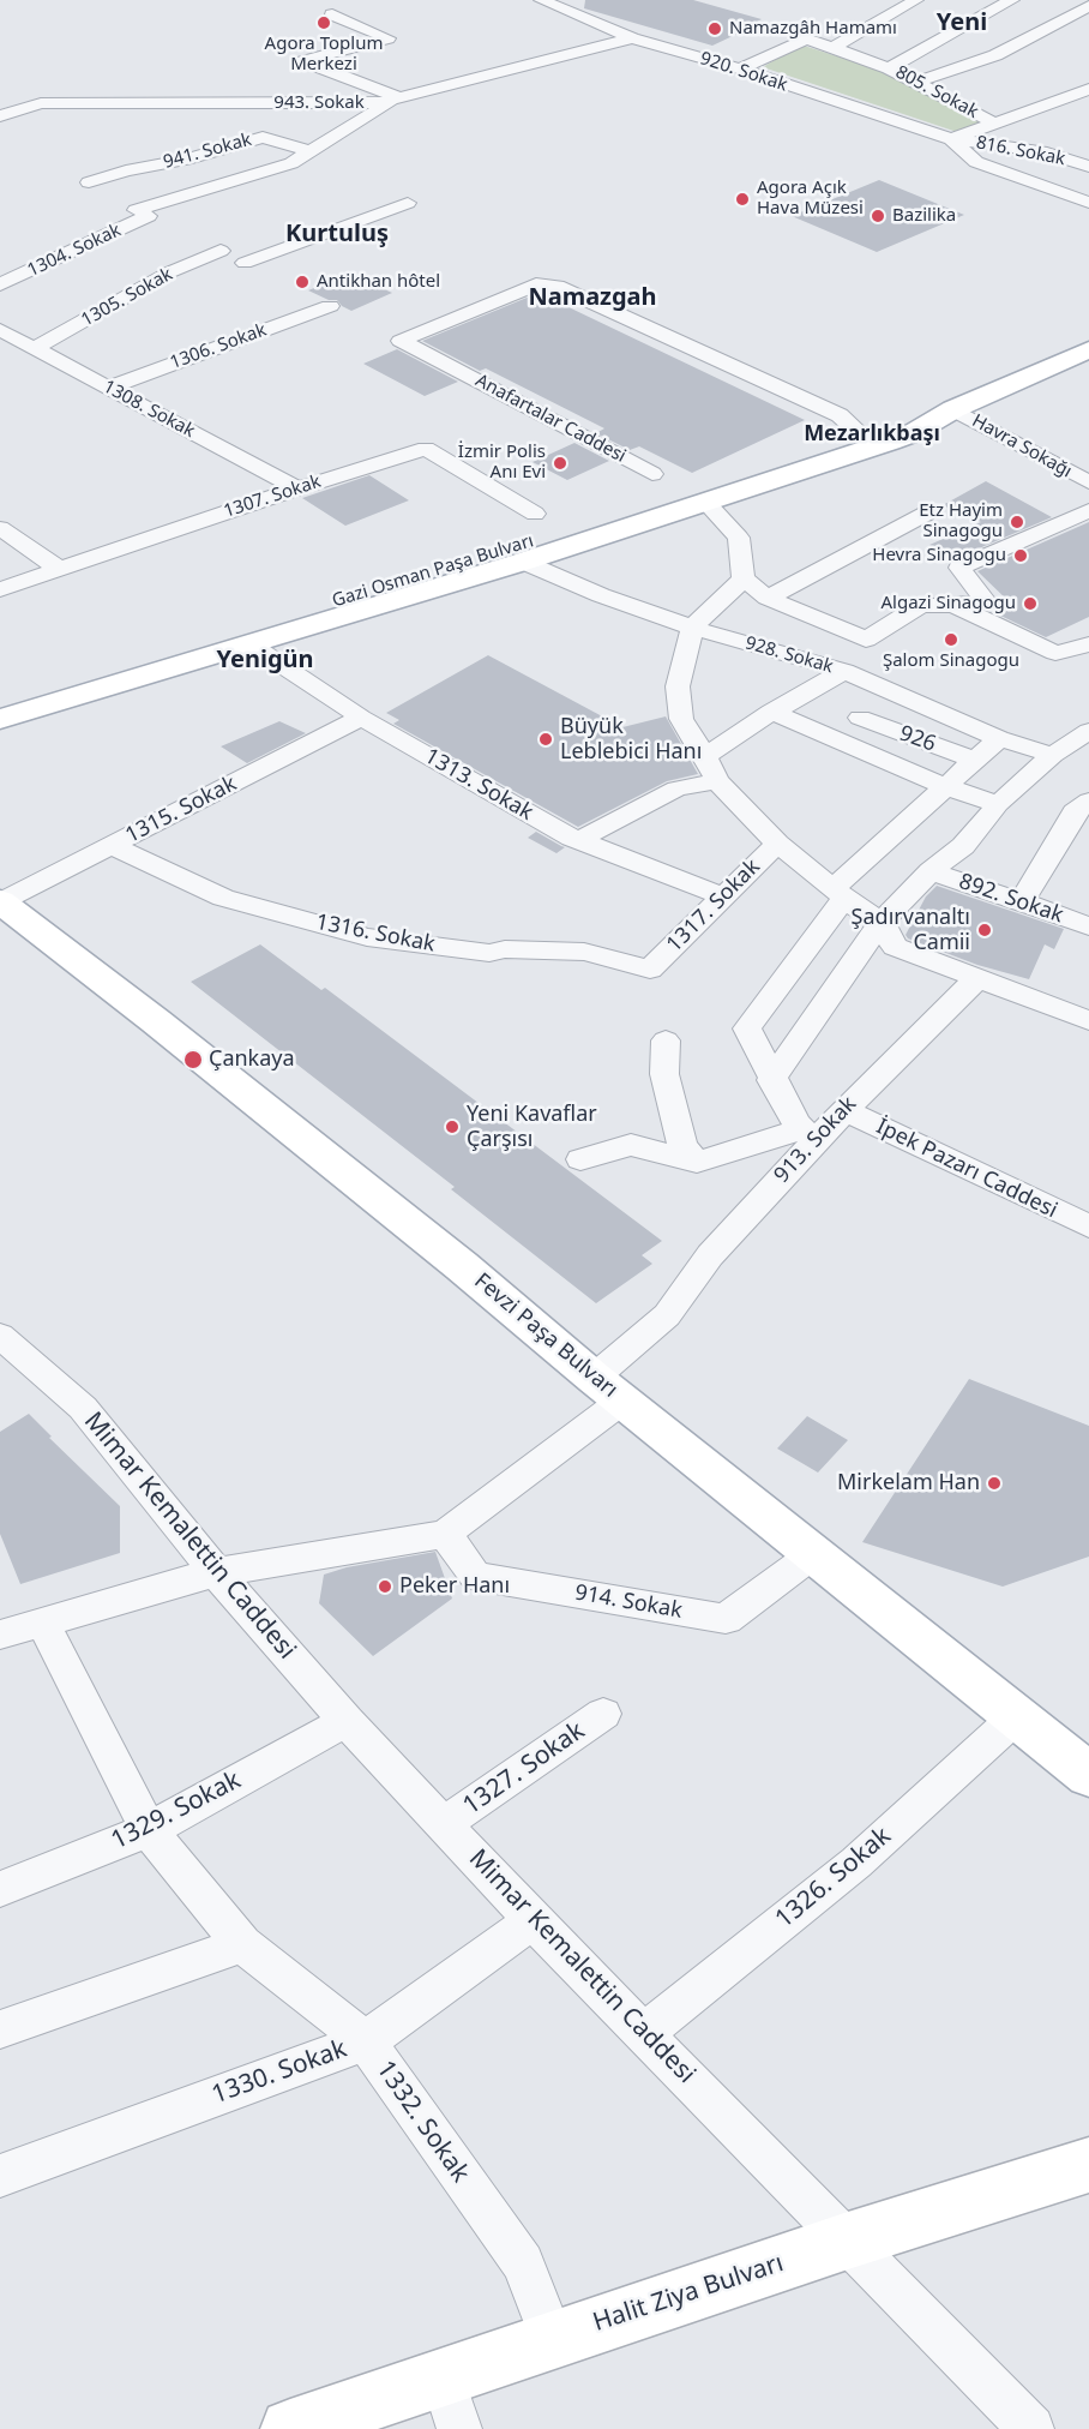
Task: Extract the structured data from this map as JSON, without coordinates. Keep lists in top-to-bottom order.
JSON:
{
  "streets": {
    "main road": ["Gazi Osman Paşa Bulvarı", "Fevzi Paşa Bulvarı", "Halit Ziya Bulvarı"],
    "street": [
      "920. Sokak",
      "805. Sokak",
      "943. Sokak",
      "941. Sokak",
      "816. Sokak",
      "1304. Sokak",
      "1305. Sokak",
      "1306. Sokak",
      "1308. Sokak",
      "Anafartalar Caddesi",
      "Havra Sokağı",
      "1307. Sokak",
      "928. Sokak",
      "926",
      "1313. Sokak",
      "1315. Sokak",
      "892. Sokak",
      "1317. Sokak",
      "1316. Sokak",
      "913. Sokak",
      "İpek Pazarı Caddesi",
      "Mimar Kemalettin Caddesi",
      "914. Sokak",
      "1327. Sokak",
      "1329. Sokak",
      "1326. Sokak",
      "1330. Sokak",
      "1332. Sokak"
    ]
  },
  "crossings": [
    ["920. Sokak", "943. Sokak"],
    ["920. Sokak", "816. Sokak"],
    ["941. Sokak", "1304. Sokak"],
    ["1305. Sokak", "1308. Sokak"],
    ["1306. Sokak", "1308. Sokak"],
    ["1308. Sokak", "1307. Sokak"],
    ["Gazi Osman Paşa Bulvarı", "928. Sokak"],
    ["Gazi Osman Paşa Bulvarı", "1313. Sokak"],
    ["1313. Sokak", "1315. Sokak"],
    ["1313. Sokak", "1317. Sokak"],
    ["1315. Sokak", "1316. Sokak"],
    ["1315. Sokak", "Fevzi Paşa Bulvarı"],
    ["1317. Sokak", "1316. Sokak"],
    ["913. Sokak", "İpek Pazarı Caddesi"],
    ["913. Sokak", "Fevzi Paşa Bulvarı"],
    ["Fevzi Paşa Bulvarı", "914. Sokak"],
    ["Fevzi Paşa Bulvarı", "1326. Sokak"],
    ["Mimar Kemalettin Caddesi", "1327. Sokak"],
    ["Mimar Kemalettin Caddesi", "1329. Sokak"],
    ["Mimar Kemalettin Caddesi", "1326. Sokak"],
    ["Mimar Kemalettin Caddesi", "1330. Sokak"],
    ["Mimar Kemalettin Caddesi", "Halit Ziya Bulvarı"],
    ["1329. Sokak", "1332. Sokak"],
    ["1330. Sokak", "1332. Sokak"],
    ["1332. Sokak", "Halit Ziya Bulvarı"]
  ],
  "districts": [
    "Yeni",
    "Kurtuluş",
    "Namazgah",
    "Mezarlıkbaşı",
    "Yenigün"
  ],
  "places": [
    "Agora Toplum Merkezi",
    "Namazgâh Hamamı",
    "Agora Açık Hava Müzesi",
    "Bazilika",
    "Antikhan hôtel",
    "İzmir Polis Anı Evi",
    "Etz Hayim Sinagogu",
    "Hevra Sinagogu",
    "Algazi Sinagogu",
    "Şalom Sinagogu",
    "Büyük Leblebici Hanı",
    "Şadırvanaltı Camii",
    "Çankaya",
    "Yeni Kavaflar Çarşısı",
    "Mirkelam Han",
    "Peker Hanı"
  ]
}
